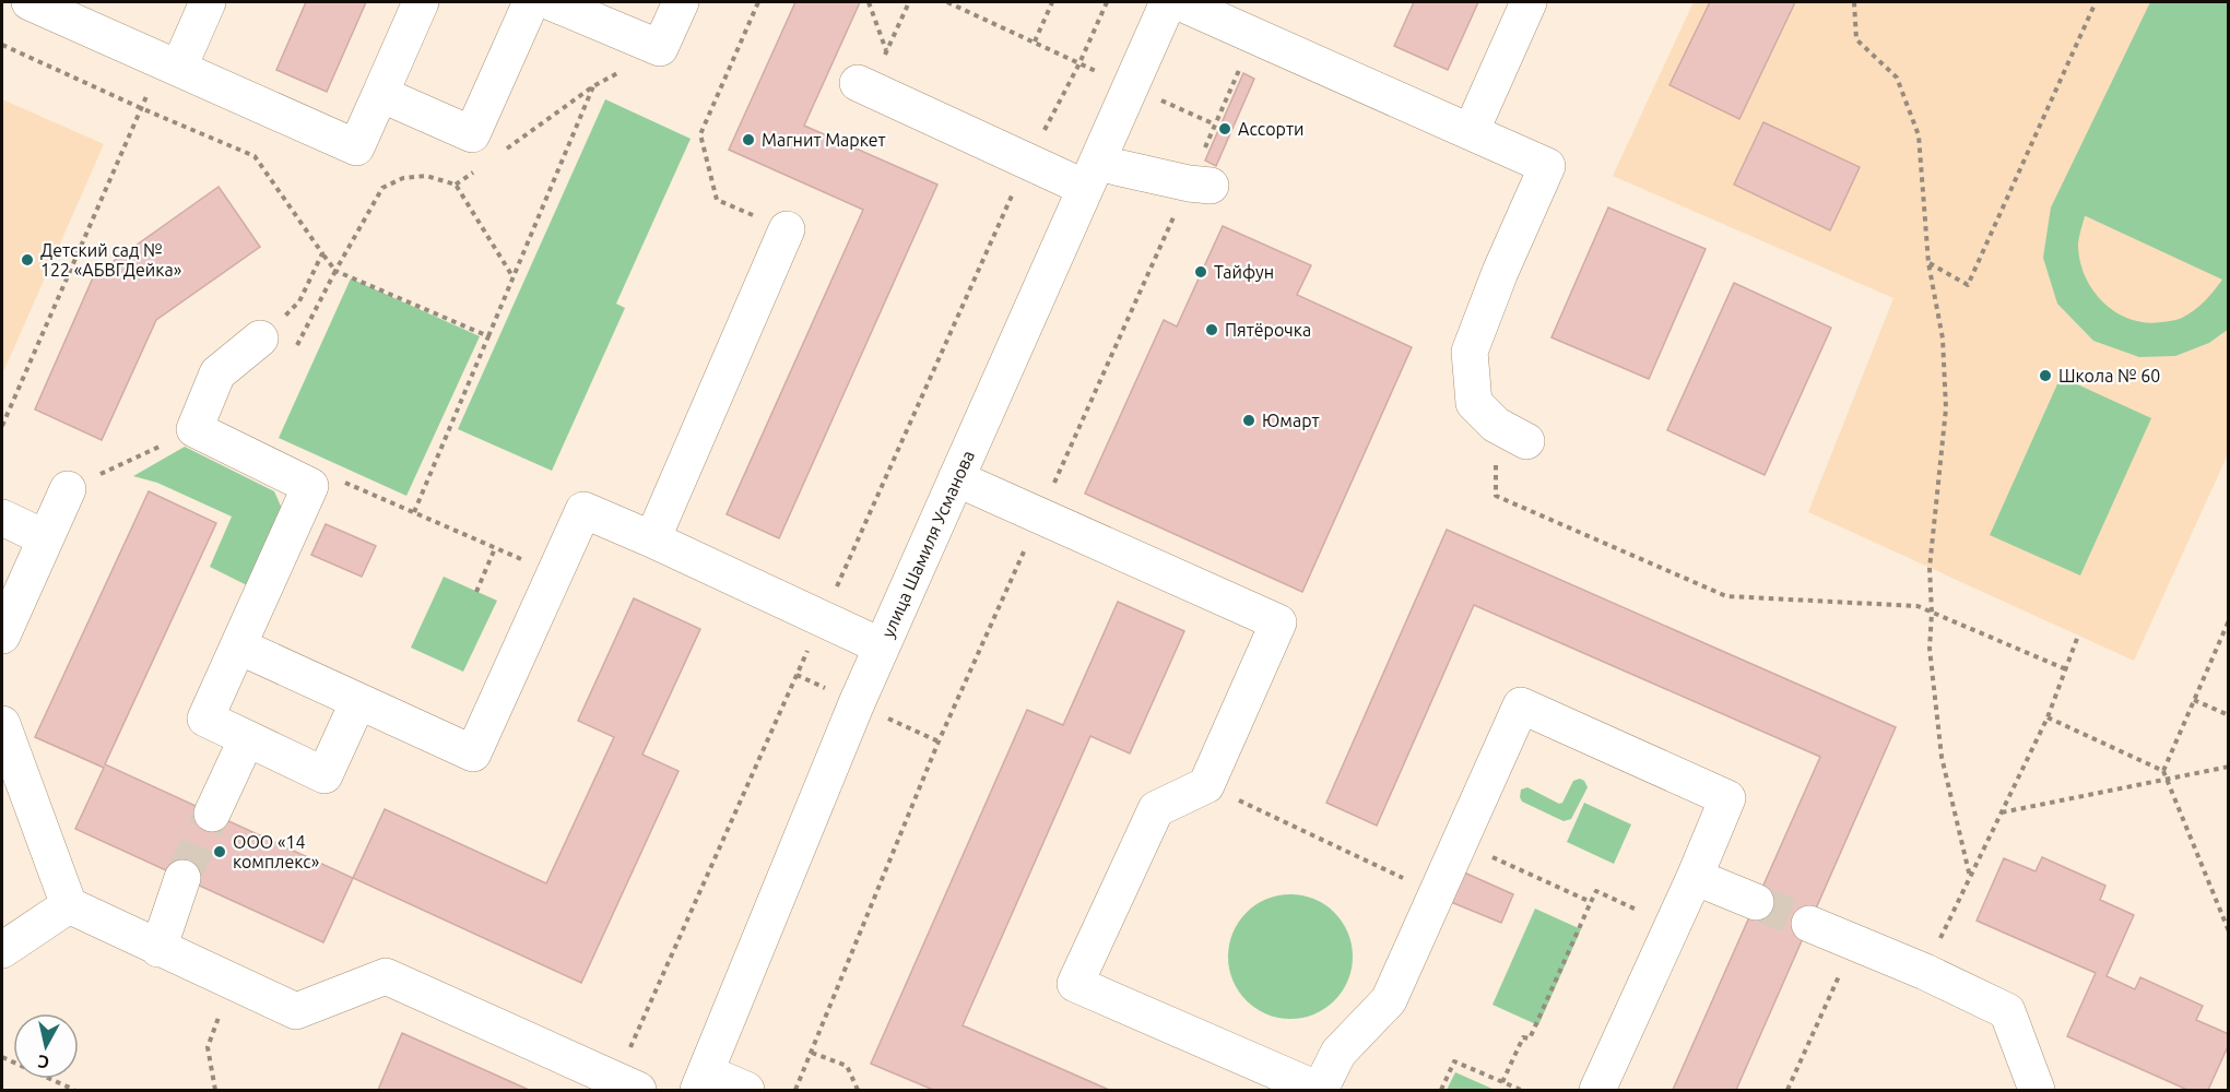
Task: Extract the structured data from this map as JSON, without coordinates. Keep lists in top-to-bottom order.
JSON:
{
  "streets": {
    "street": ["улица Шамиля Усманова"]
  },
  "places": [
    "Ассорти",
    "Магнит Маркет",
    "Детский сад № 122 «АБВГДейка»",
    "Тайфун",
    "Пятёрочка",
    "Школа № 60",
    "Юмарт",
    "ООО «14 комплекс»"
  ],
  "north": "bottom"
}
